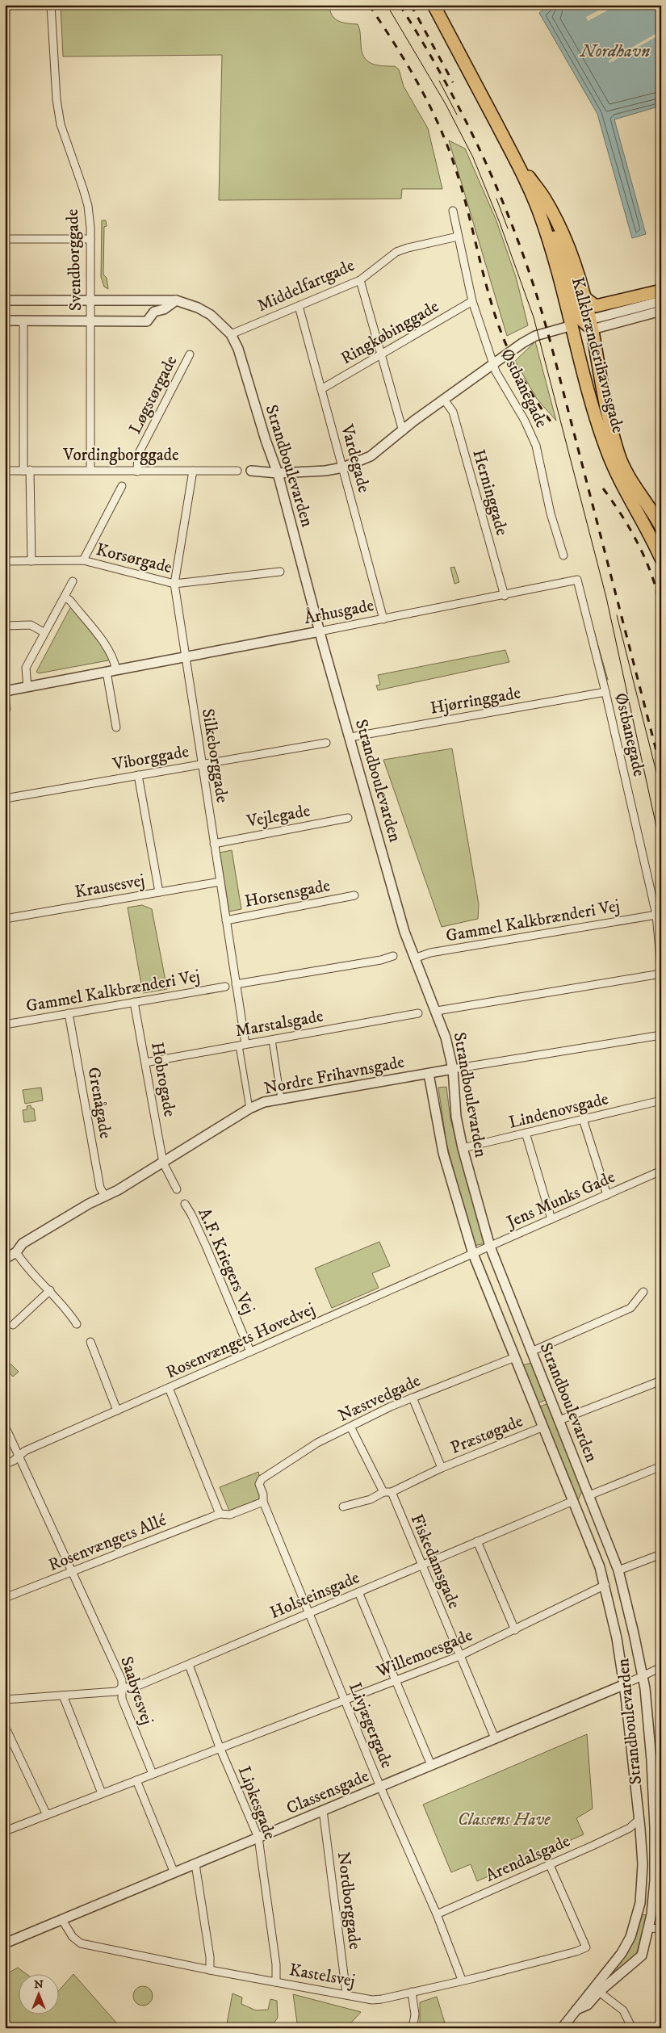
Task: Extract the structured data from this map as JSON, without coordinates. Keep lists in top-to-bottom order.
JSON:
{
  "streets": {
    "main road": ["Kalkbrænderihavnsgade"],
    "street": [
      "Svendborggade",
      "Middelfartgade",
      "Ringkøbinggade",
      "Østbanegade",
      "Løgstørgade",
      "Vordingborggade",
      "Vardegade",
      "Strandboulevarden",
      "Herninggade",
      "Korsørgade",
      "Århusgade",
      "Hjørringgade",
      "Silkeborggade",
      "Viborggade",
      "Vejlegade",
      "Krausesvej",
      "Horsensgade",
      "Gammel Kalkbrænderi Vej",
      "Marstalsgade",
      "Nordre Frihavnsgade",
      "Hobrogade",
      "Grenågade",
      "Lindenovsgade",
      "Jens Munks Gade",
      "A.F. Kriegers Vej",
      "Rosenvængets Hovedvej",
      "Næstvedgade",
      "Præstøgade",
      "Rosenvængets Allé",
      "Fiskedamsgade",
      "Holsteinsgade",
      "Willemoesgade",
      "Saabyesvej",
      "Livjægergade",
      "Classensgade",
      "Lipkesgade",
      "Arendalsgade",
      "Nordborggade",
      "Kastelsvej"
    ]
  },
  "crossings": [
    ["Svendborggade", "Vordingborggade"],
    ["Svendborggade", "Strandboulevarden"],
    ["Middelfartgade", "Østbanegade"],
    ["Middelfartgade", "Vardegade"],
    ["Middelfartgade", "Strandboulevarden"],
    ["Ringkøbinggade", "Østbanegade"],
    ["Ringkøbinggade", "Vardegade"],
    ["Østbanegade", "Århusgade"],
    ["Østbanegade", "Hjørringgade"],
    ["Østbanegade", "Gammel Kalkbrænderi Vej"],
    ["Løgstørgade", "Vordingborggade"],
    ["Vordingborggade", "Silkeborggade"],
    ["Vardegade", "Århusgade"],
    ["Strandboulevarden", "Århusgade"],
    ["Strandboulevarden", "Hjørringgade"],
    ["Strandboulevarden", "Gammel Kalkbrænderi Vej"],
    ["Strandboulevarden", "Nordre Frihavnsgade"],
    ["Strandboulevarden", "Lindenovsgade"],
    ["Strandboulevarden", "Jens Munks Gade"],
    ["Strandboulevarden", "Rosenvængets Hovedvej"],
    ["Strandboulevarden", "Næstvedgade"],
    ["Strandboulevarden", "Præstøgade"],
    ["Strandboulevarden", "Holsteinsgade"],
    ["Strandboulevarden", "Willemoesgade"],
    ["Strandboulevarden", "Classensgade"],
    ["Strandboulevarden", "Arendalsgade"],
    ["Herninggade", "Århusgade"],
    ["Korsørgade", "Silkeborggade"],
    ["Århusgade", "Silkeborggade"],
    ["Silkeborggade", "Viborggade"],
    ["Silkeborggade", "Vejlegade"],
    ["Silkeborggade", "Krausesvej"],
    ["Silkeborggade", "Horsensgade"],
    ["Silkeborggade", "Marstalsgade"],
    ["Gammel Kalkbrænderi Vej", "Hobrogade"],
    ["Gammel Kalkbrænderi Vej", "Grenågade"],
    ["Marstalsgade", "Hobrogade"],
    ["Nordre Frihavnsgade", "Hobrogade"],
    ["Nordre Frihavnsgade", "Grenågade"],
    ["Jens Munks Gade", "Rosenvængets Hovedvej"],
    ["A.F. Kriegers Vej", "Rosenvængets Hovedvej"],
    ["Rosenvængets Hovedvej", "Saabyesvej"],
    ["Næstvedgade", "Præstøgade"],
    ["Næstvedgade", "Fiskedamsgade"],
    ["Næstvedgade", "Livjægergade"],
    ["Præstøgade", "Fiskedamsgade"],
    ["Rosenvængets Allé", "Saabyesvej"],
    ["Rosenvængets Allé", "Livjægergade"],
    ["Fiskedamsgade", "Holsteinsgade"],
    ["Fiskedamsgade", "Willemoesgade"],
    ["Fiskedamsgade", "Classensgade"],
    ["Holsteinsgade", "Saabyesvej"],
    ["Holsteinsgade", "Livjægergade"],
    ["Holsteinsgade", "Lipkesgade"],
    ["Willemoesgade", "Saabyesvej"],
    ["Willemoesgade", "Livjægergade"],
    ["Willemoesgade", "Lipkesgade"],
    ["Livjægergade", "Classensgade"],
    ["Livjægergade", "Arendalsgade"],
    ["Livjægergade", "Kastelsvej"],
    ["Classensgade", "Lipkesgade"],
    ["Classensgade", "Nordborggade"],
    ["Classensgade", "Kastelsvej"],
    ["Lipkesgade", "Kastelsvej"],
    ["Arendalsgade", "Kastelsvej"],
    ["Nordborggade", "Kastelsvej"]
  ],
  "water": ["Nordhavn"],
  "parks": ["Classens Have"],
  "north": "top"
}
